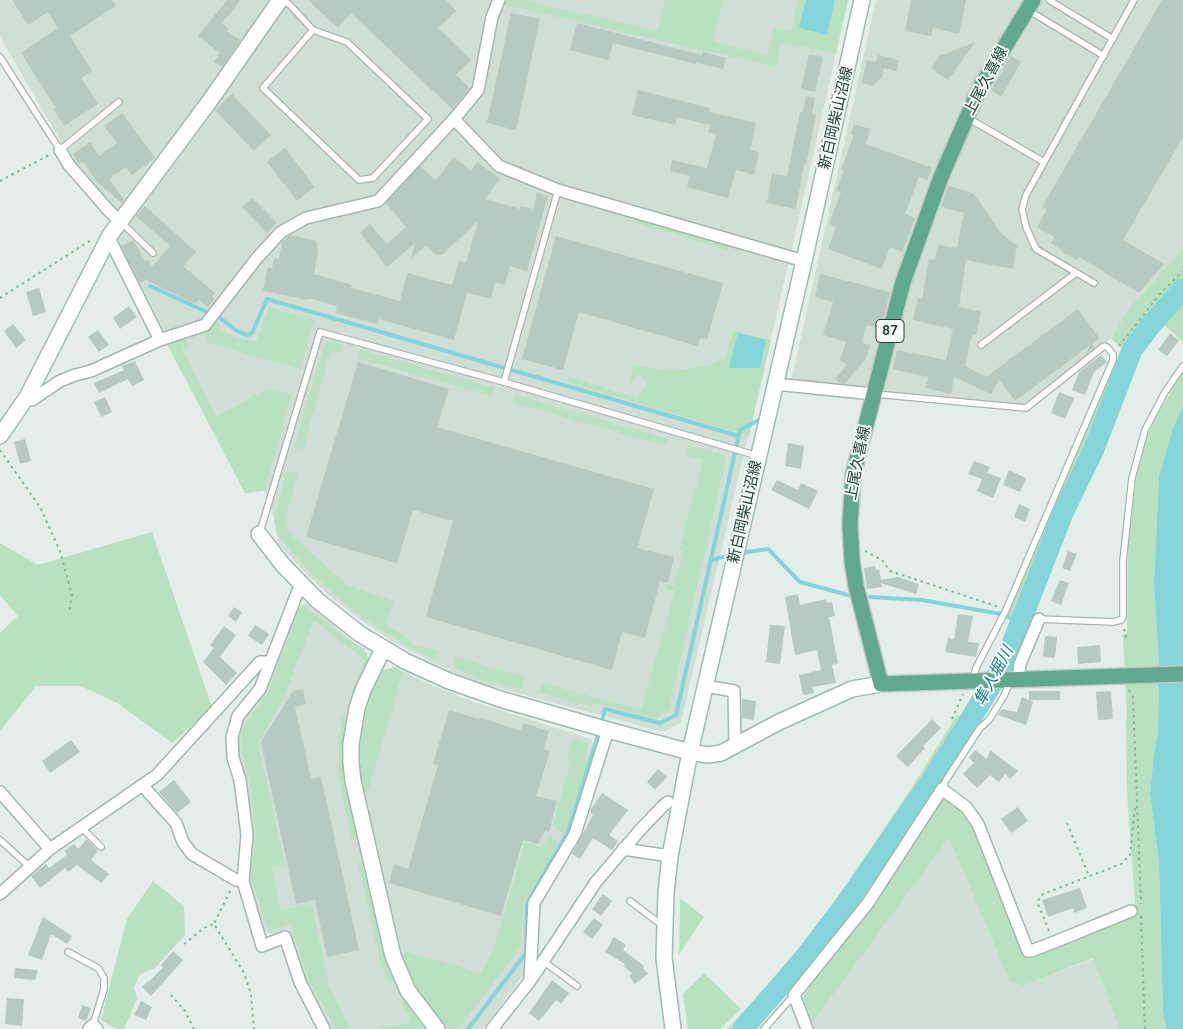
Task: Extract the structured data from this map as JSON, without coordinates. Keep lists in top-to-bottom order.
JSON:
{
  "streets": {
    "main road": ["上尾久喜線", "87"],
    "street": ["新白岡柴山沼線"]
  },
  "water": ["隼人堀川"]
}
